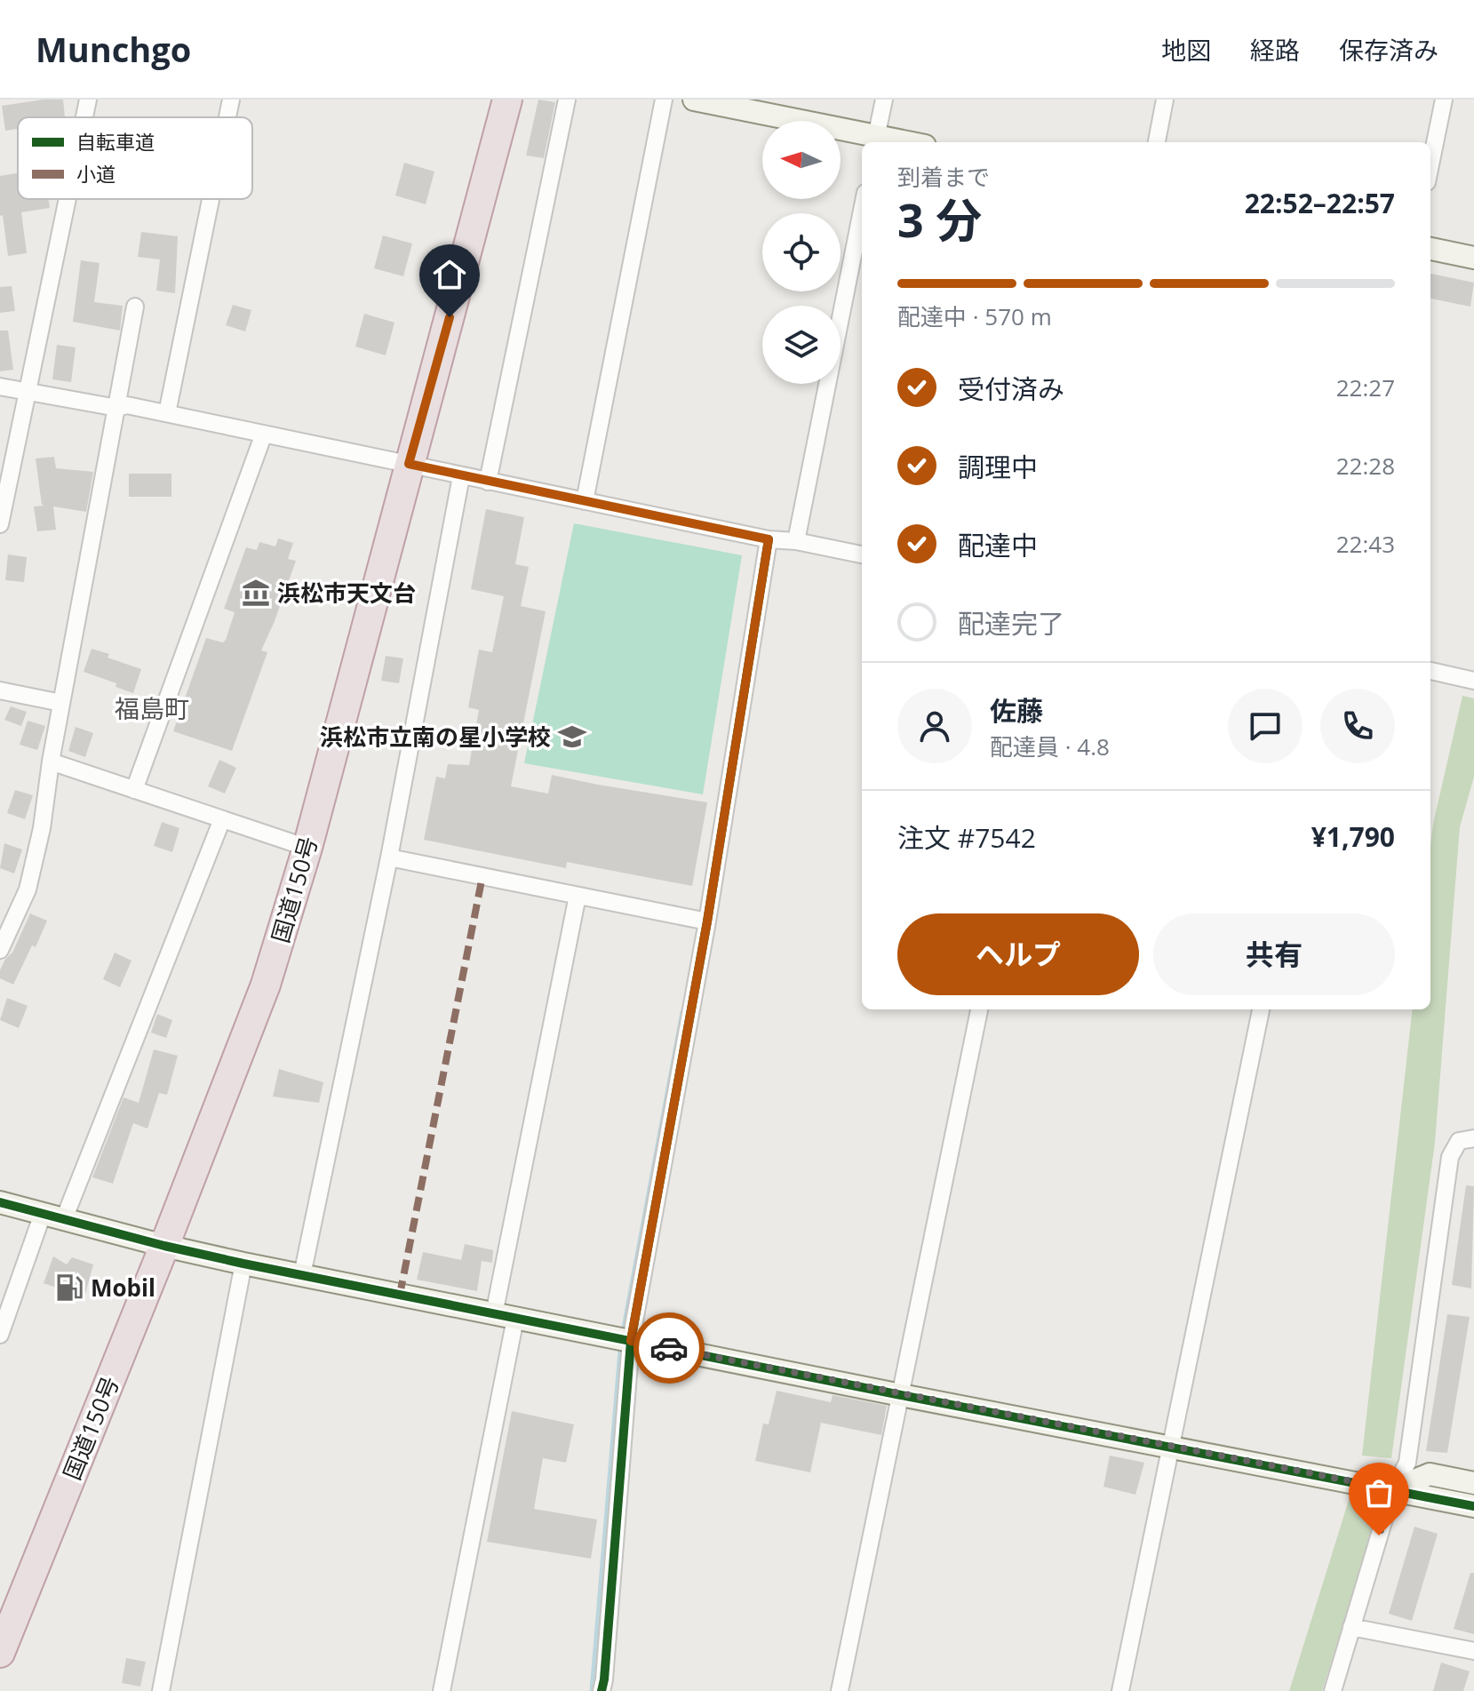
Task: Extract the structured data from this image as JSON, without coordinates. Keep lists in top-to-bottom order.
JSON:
{
  "streets": {
    "highway": ["国道150号"]
  },
  "districts": ["福島町"],
  "places": {
    "museum": ["浜松市天文台"],
    "school or university": ["浜松市立南の星小学校"],
    "fuel station": ["Mobil"]
  },
  "legend": ["自転車道", "小道"],
  "north": "left",
  "page": {
    "header": "Munchgo",
    "nav": ["地図", "経路", "保存済み"],
    "heading": ["3 分", "到着まで", "22:52–22:57"],
    "panel": [
      "佐藤",
      "配達員 · 4.8",
      "注文 #7542",
      "¥1,790"
    ],
    "bar": "配達中 · 570 m",
    "list": [
      ["受付済み", "22:27"],
      ["調理中", "22:28"],
      ["配達中", "22:43"],
      "配達完了"
    ],
    "buttons": ["ヘルプ", "共有"]
  }
}
